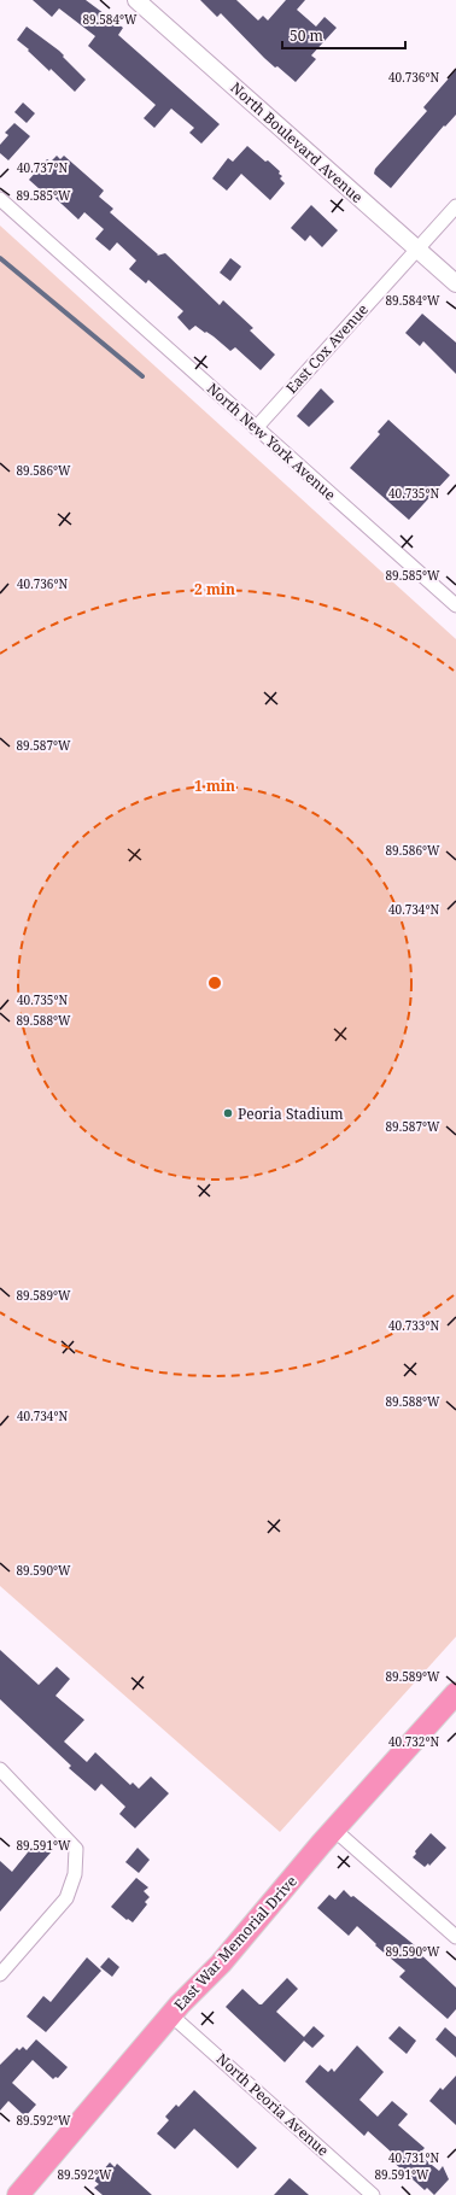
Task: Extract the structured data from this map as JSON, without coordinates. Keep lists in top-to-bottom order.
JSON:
{
  "streets": {
    "highway": ["East War Memorial Drive"],
    "street": [
      "North Boulevard Avenue",
      "East Cox Avenue",
      "North New York Avenue",
      "North Peoria Avenue"
    ]
  },
  "crossings": [
    ["North Boulevard Avenue", "East Cox Avenue"],
    ["East Cox Avenue", "North New York Avenue"],
    ["East War Memorial Drive", "North Peoria Avenue"]
  ],
  "places": ["Peoria Stadium"],
  "scale_bar": "50 m",
  "coordinates": [
    "89.584°W",
    "40.736°N",
    "40.737°N",
    "89.585°W",
    "89.586°W",
    "40.735°N",
    "89.587°W",
    "40.734°N",
    "89.588°W",
    "89.589°W",
    "40.733°N",
    "89.590°W",
    "40.732°N",
    "89.591°W",
    "89.592°W",
    "40.731°N"
  ],
  "rings": ["2 min", "1 min"]
}
